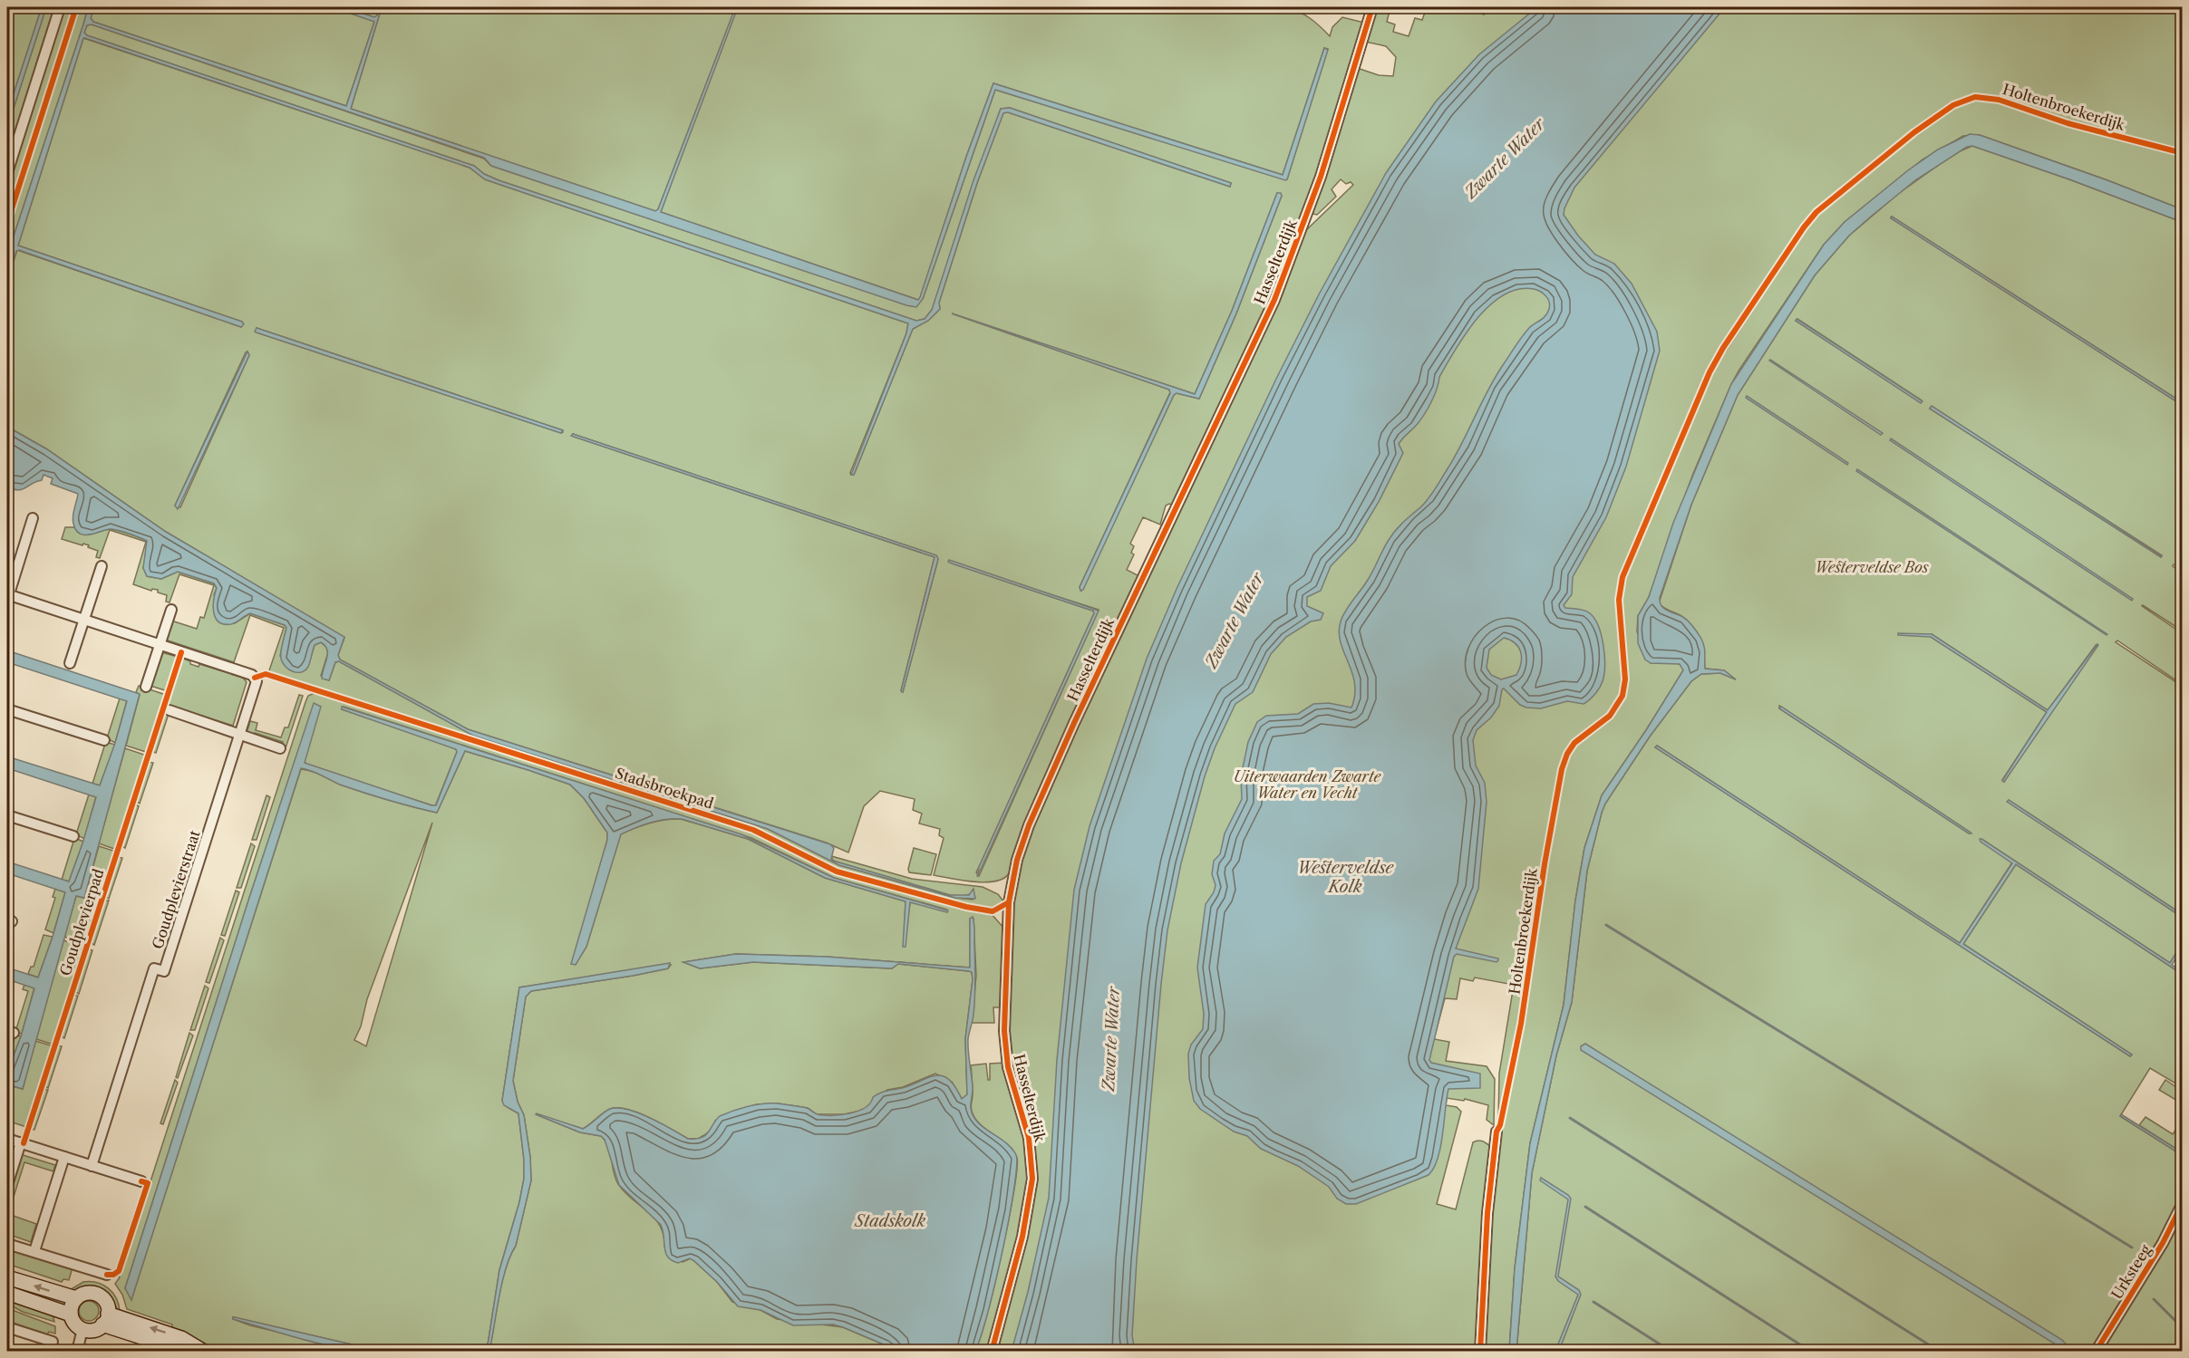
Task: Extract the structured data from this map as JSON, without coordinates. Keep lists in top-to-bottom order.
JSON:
{
  "streets": {
    "street": ["Hasselterdijk", "Goudplevierstraat", "Urksteeg"],
    "cycle path": ["Holtenbroekerdijk", "Stadsbroekpad", "Goudplevierpad"]
  },
  "water": ["Zwarte Water", "Westerveldse Kolk", "Stadskolk"],
  "parks": ["Westerveldse Bos", "Uiterwaarden Zwarte Water en Vecht"]
}
